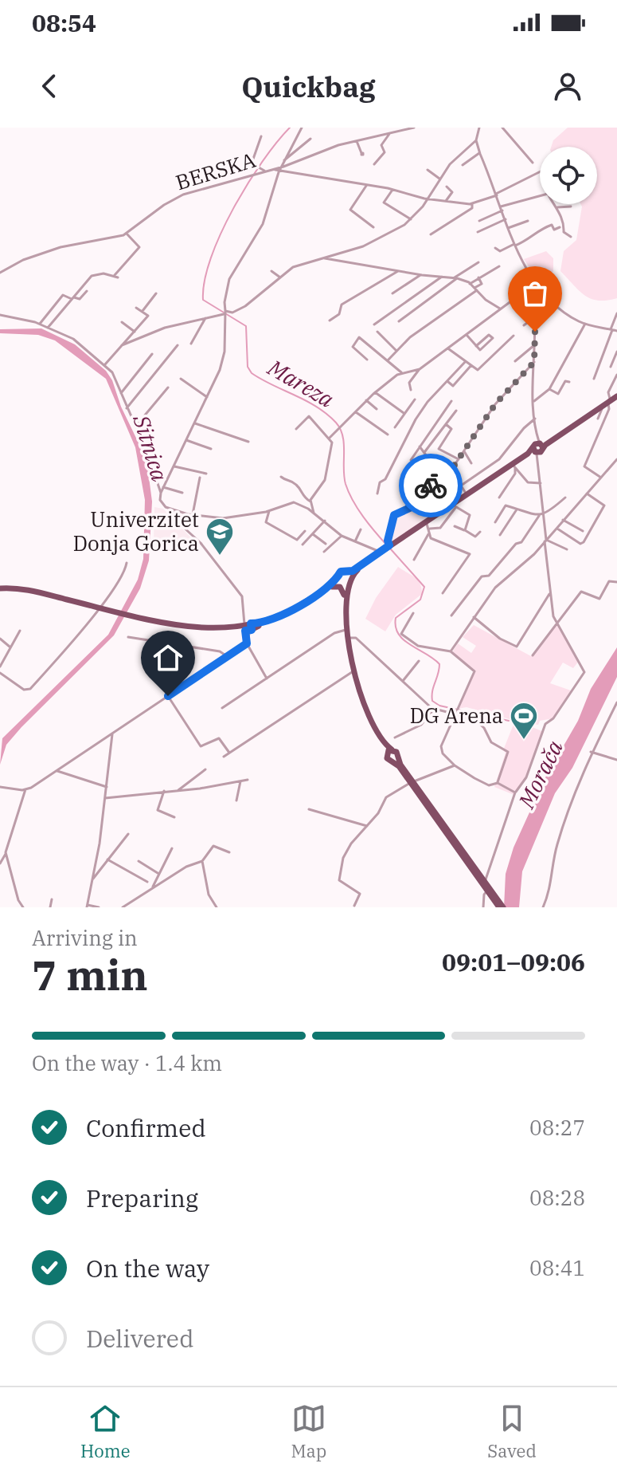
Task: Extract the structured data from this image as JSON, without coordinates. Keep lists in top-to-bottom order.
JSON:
{
  "streets": {
    "street": ["BERSKA"]
  },
  "water": ["Mareza", "Sitnica", "Morača"],
  "places": {
    "school or university": ["Univerzitet Donja Gorica"],
    "sports": ["DG Arena"]
  },
  "page": {
    "status": "08:54",
    "header": "Quickbag",
    "heading": ["7 min", "Arriving in", "09:01–09:06"],
    "bar": "On the way · 1.4 km",
    "list": [
      ["Confirmed", "08:27"],
      ["Preparing", "08:28"],
      ["On the way", "08:41"],
      "Delivered"
    ],
    "tabs": ["Home", "Map", "Saved"]
  }
}
